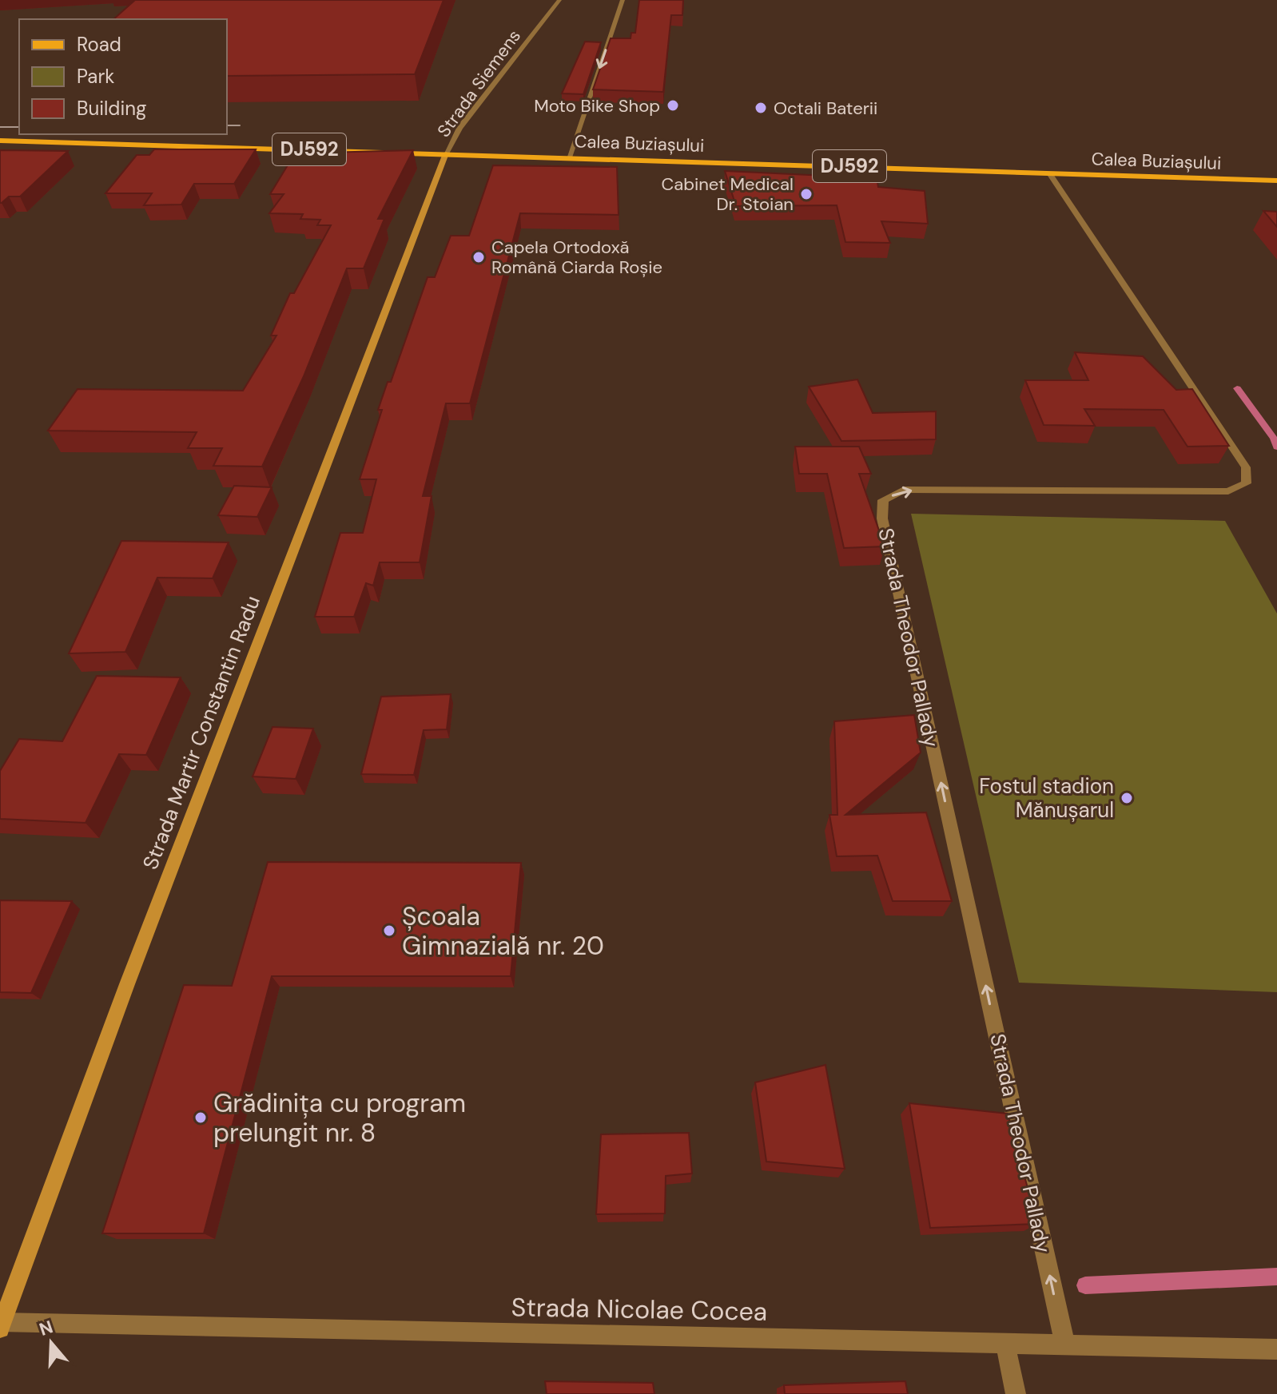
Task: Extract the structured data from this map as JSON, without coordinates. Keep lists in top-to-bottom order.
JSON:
{
  "streets": {
    "main road": ["Calea Buziașului", "DJ592"],
    "street": [
      "Strada Siemens",
      "Strada Theodor Pallady",
      "Strada Martir Constantin Radu",
      "Strada Nicolae Cocea"
    ]
  },
  "crossings": [
    ["Strada Siemens", "Calea Buziașului"],
    ["Strada Siemens", "Strada Martir Constantin Radu"],
    ["Calea Buziașului", "Strada Theodor Pallady"],
    ["Calea Buziașului", "Strada Martir Constantin Radu"],
    ["Strada Theodor Pallady", "Strada Nicolae Cocea"],
    ["Strada Martir Constantin Radu", "Strada Nicolae Cocea"]
  ],
  "places": [
    "Moto Bike Shop",
    "Octali Baterii",
    "Cabinet Medical Dr. Stoian",
    "Capela Ortodoxă Română Ciarda Roșie",
    "Fostul stadion Mănușarul",
    "Școala Gimnazială nr. 20",
    "Grădinița cu program prelungit nr. 8"
  ],
  "legend": ["Road", "Park", "Building"],
  "north": "top"
}
